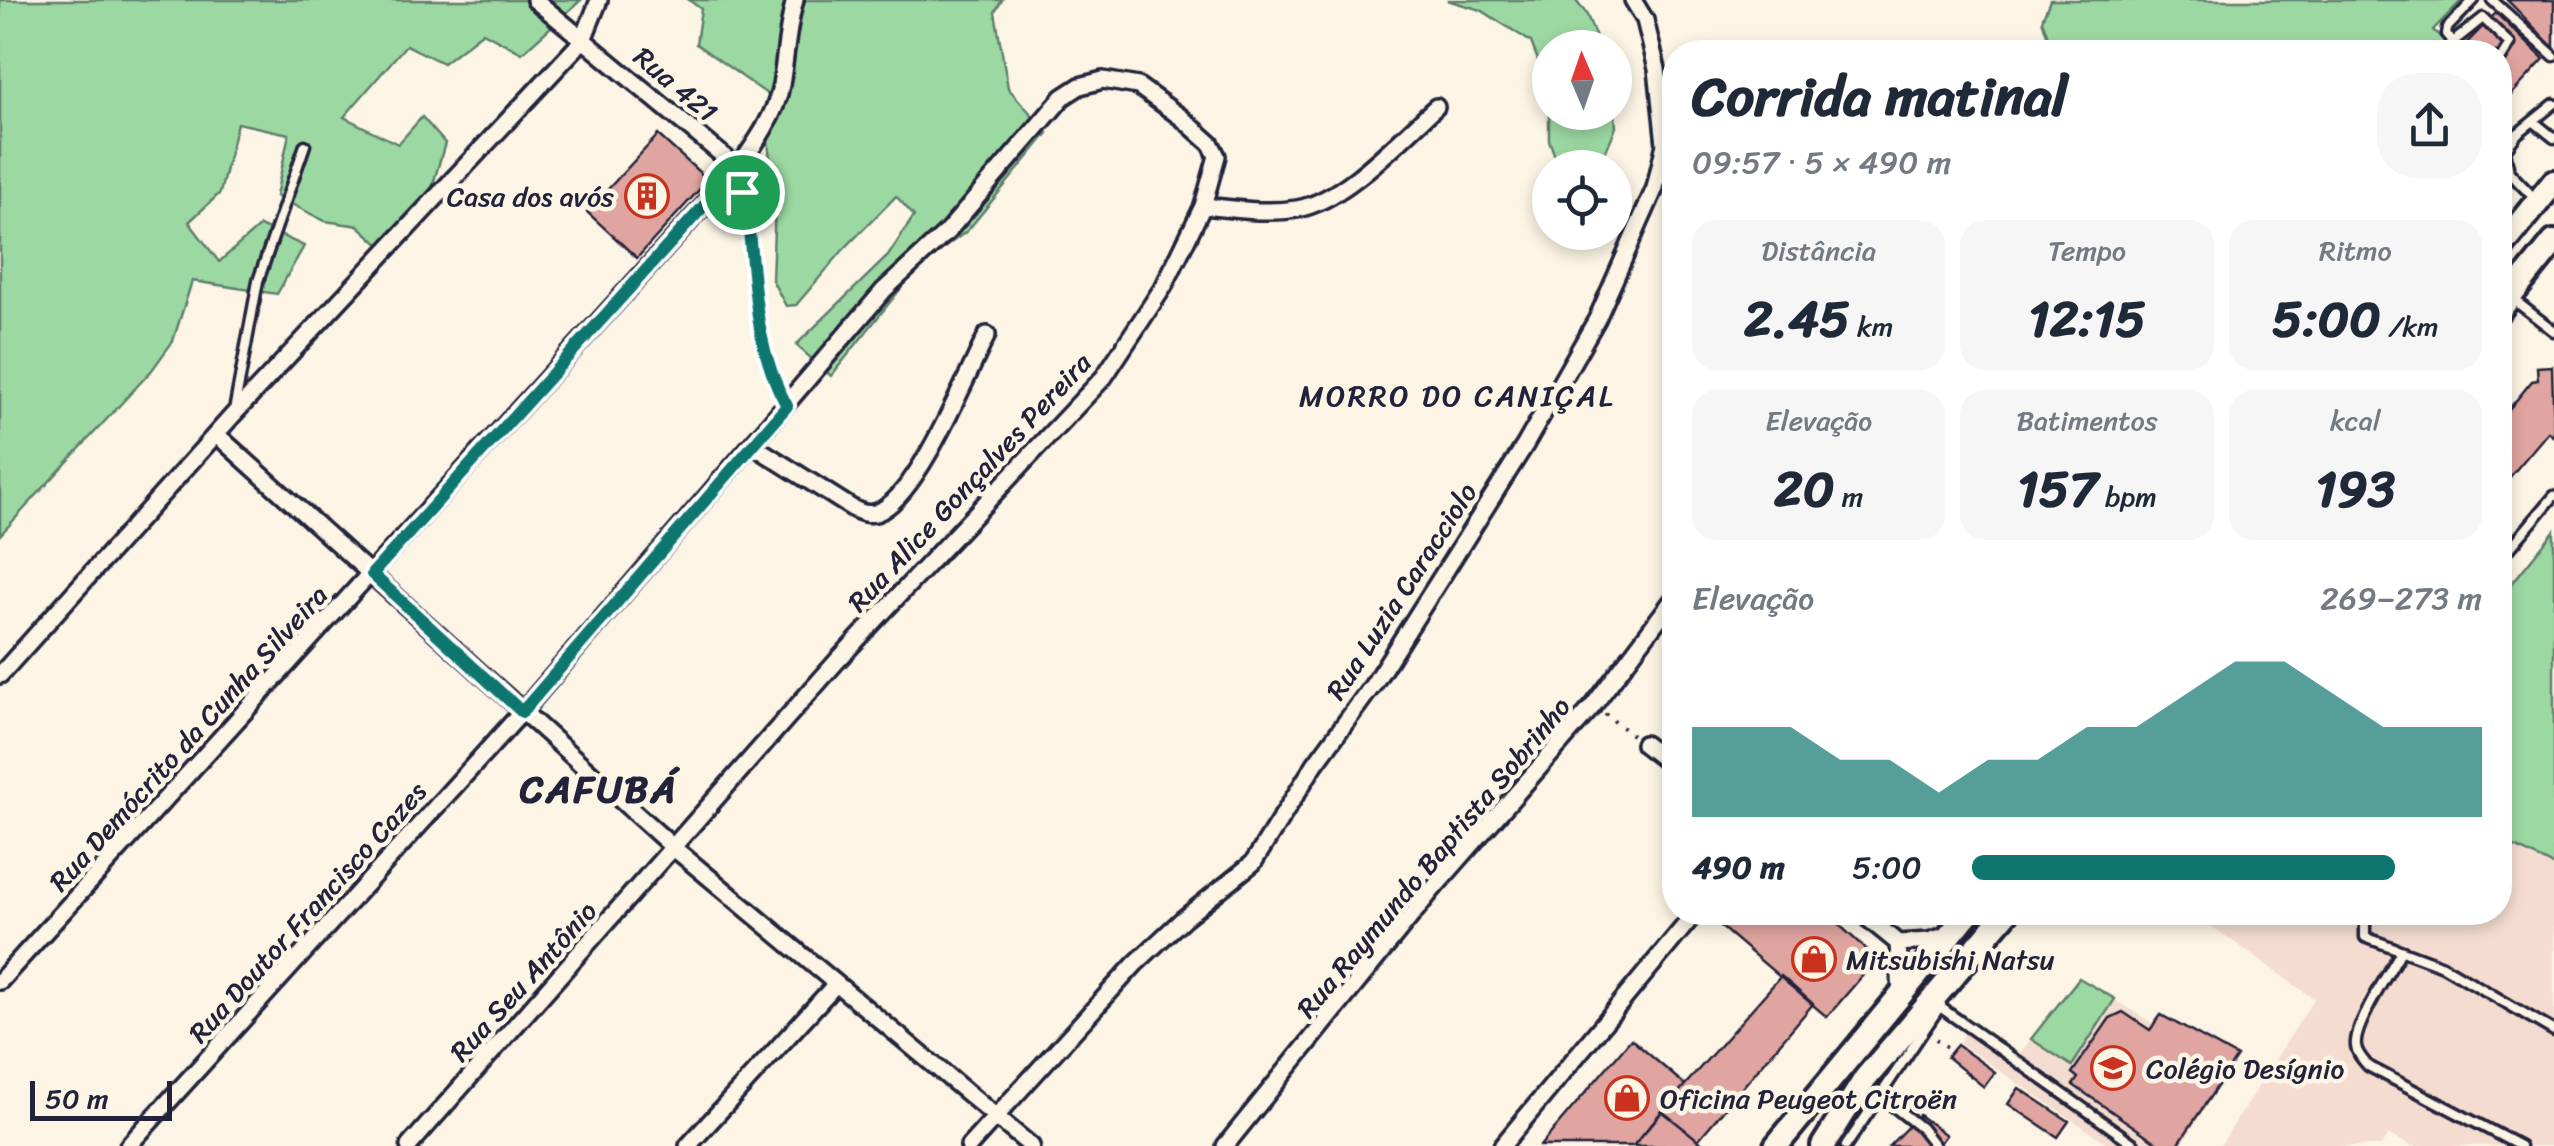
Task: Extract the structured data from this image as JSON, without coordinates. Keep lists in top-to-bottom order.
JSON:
{
  "streets": {
    "street": [
      "Rua 421",
      "Rua Alice Gonçalves Pereira",
      "Rua Luzia Caracciolo",
      "Rua Demócrito da Cunha Silveira",
      "Rua Raymundo Baptista Sobrinho",
      "Rua Doutor Francisco Cazes",
      "Rua Seu Antônio"
    ]
  },
  "crossings": [
    ["Rua 421", "Rua Demócrito da Cunha Silveira"],
    ["Rua Alice Gonçalves Pereira", "Rua Doutor Francisco Cazes"],
    ["Rua Alice Gonçalves Pereira", "Rua Seu Antônio"]
  ],
  "districts": ["MORRO DO CANIÇAL", "CAFUBÁ"],
  "places": {
    "building": ["Casa dos avós"],
    "shop": ["Mitsubishi Natsu", "Oficina Peugeot Citroën"],
    "school or university": ["Colégio Desígnio"]
  },
  "scale_bar": "50 m",
  "north": "top",
  "page": {
    "heading": ["Corrida matinal", "09:57 · 5 × 490 m"],
    "stats": [
      ["Distância", "2.45 km"],
      ["Tempo", "12:15"],
      ["Ritmo", "5:00 /km"],
      ["Elevação", "20 m"],
      ["Batimentos", "157 bpm"],
      ["kcal", "193"]
    ],
    "chart": ["Elevação", "269–273 m"],
    "list": [
      {
        "name": "490 m",
        "note": "5:00"
      }
    ],
    "scale": "50 m"
  }
}
